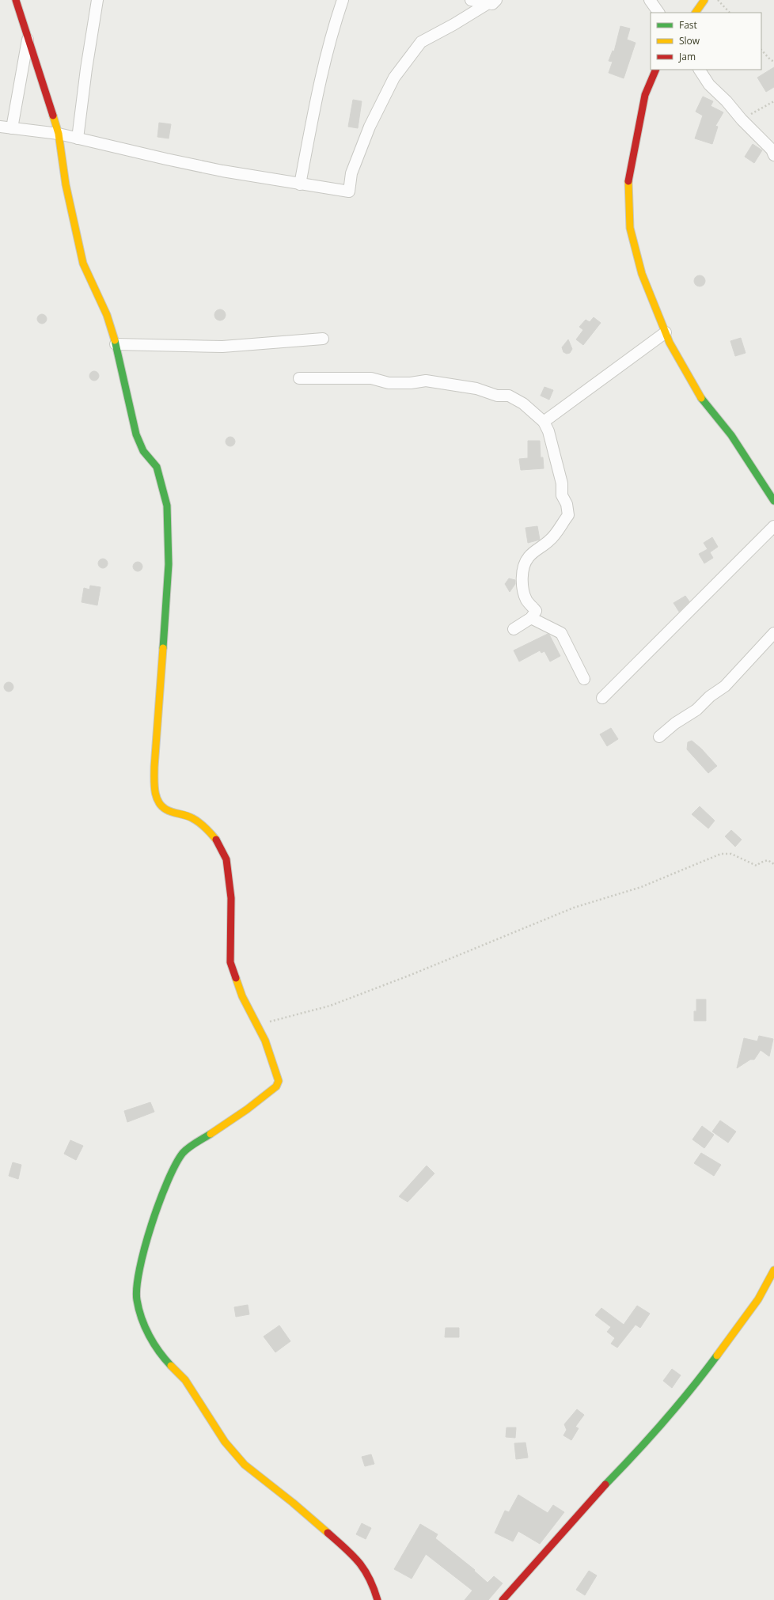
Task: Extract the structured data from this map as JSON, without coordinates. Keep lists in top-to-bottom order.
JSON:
{
  "legend": ["Fast", "Slow", "Jam"]
}
